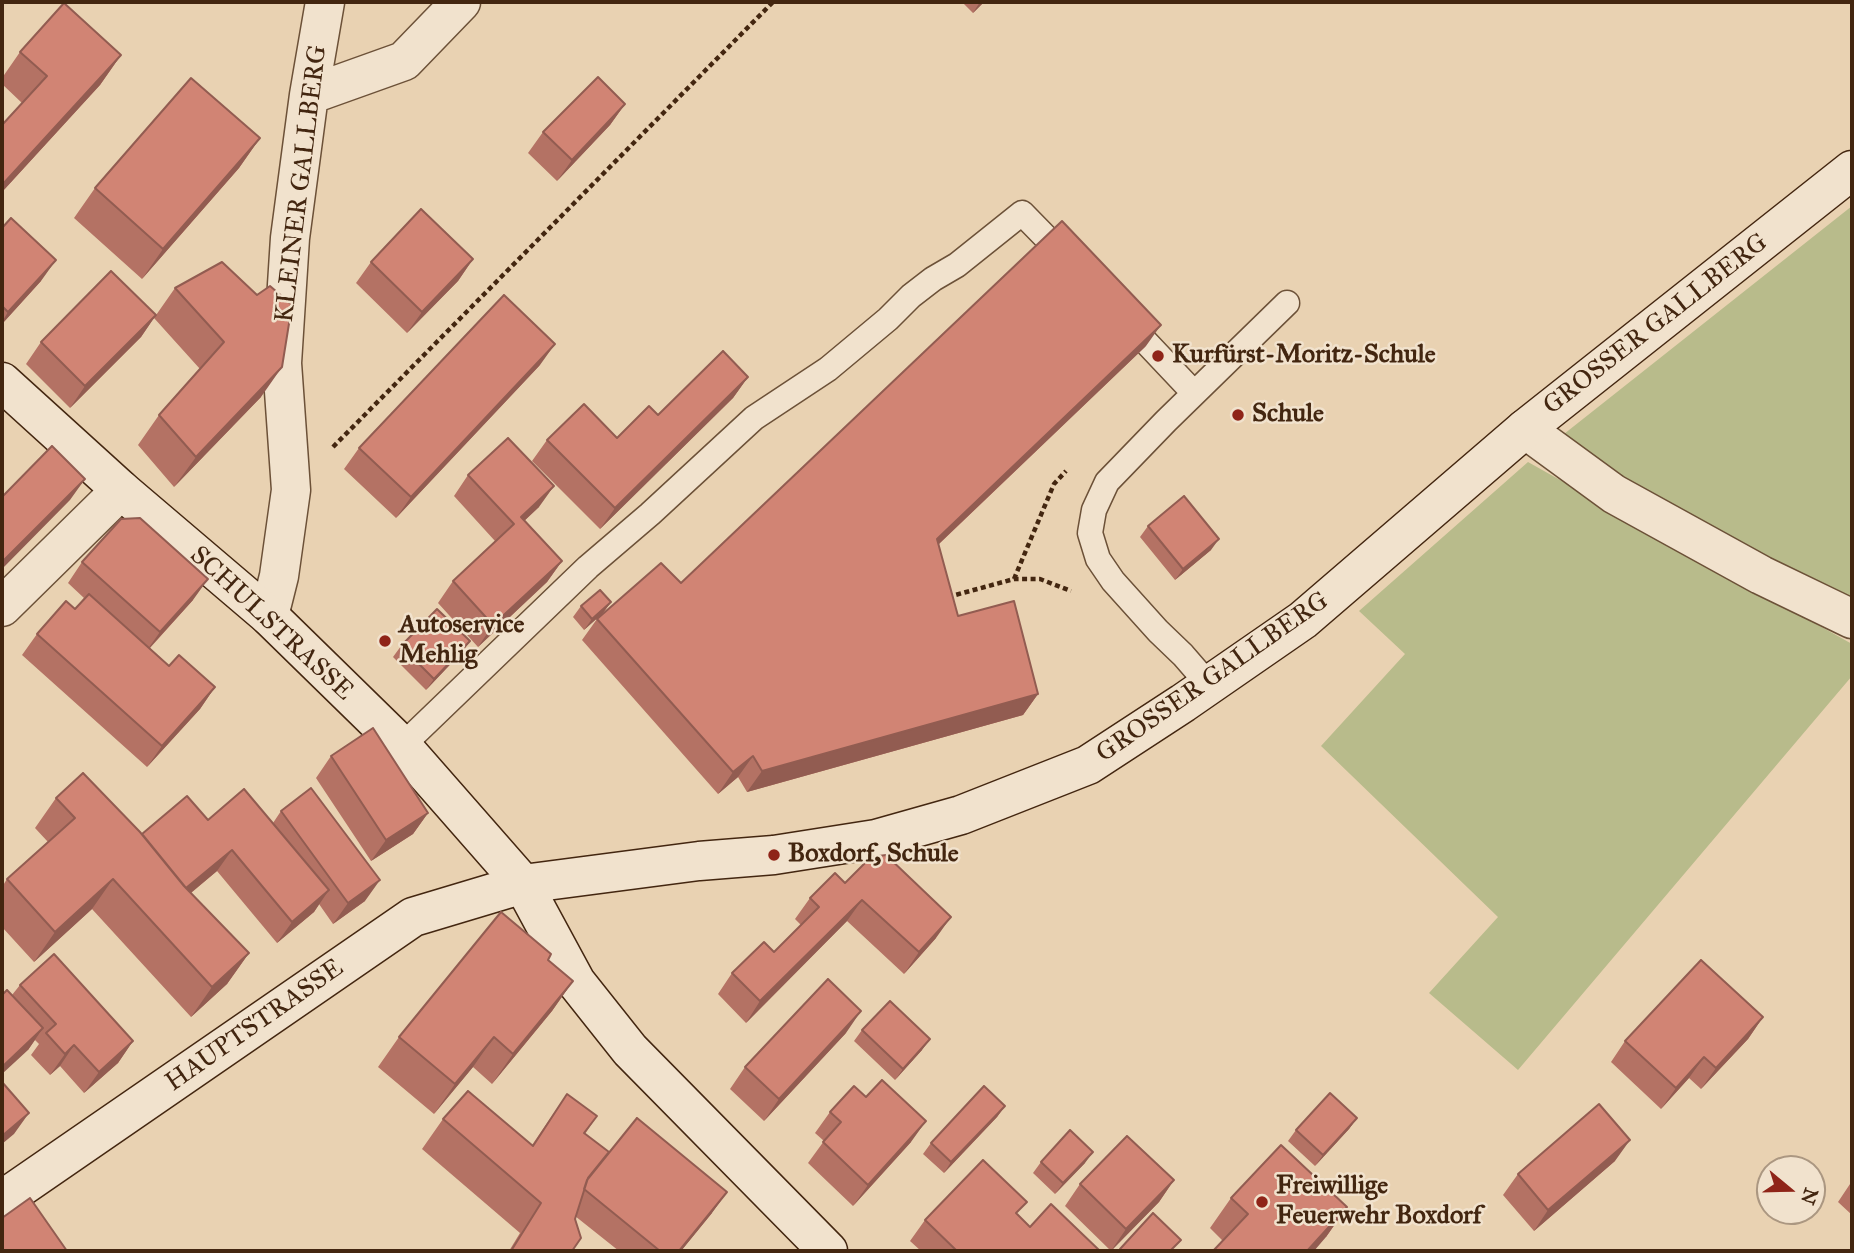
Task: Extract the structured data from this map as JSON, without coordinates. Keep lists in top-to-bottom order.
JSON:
{
  "streets": {
    "street": [
      "KLEINER GALLBERG",
      "GROSSER GALLBERG",
      "SCHULSTRASSE",
      "HAUPTSTRASSE"
    ]
  },
  "crossings": [
    ["KLEINER GALLBERG", "SCHULSTRASSE"],
    ["GROSSER GALLBERG", "SCHULSTRASSE"],
    ["GROSSER GALLBERG", "HAUPTSTRASSE"],
    ["SCHULSTRASSE", "HAUPTSTRASSE"]
  ],
  "places": [
    "Kurfürst-Moritz-Schule",
    "Schule",
    "Autoservice Mehlig",
    "Boxdorf, Schule",
    "Freiwillige Feuerwehr Boxdorf"
  ],
  "north": "right"
}
